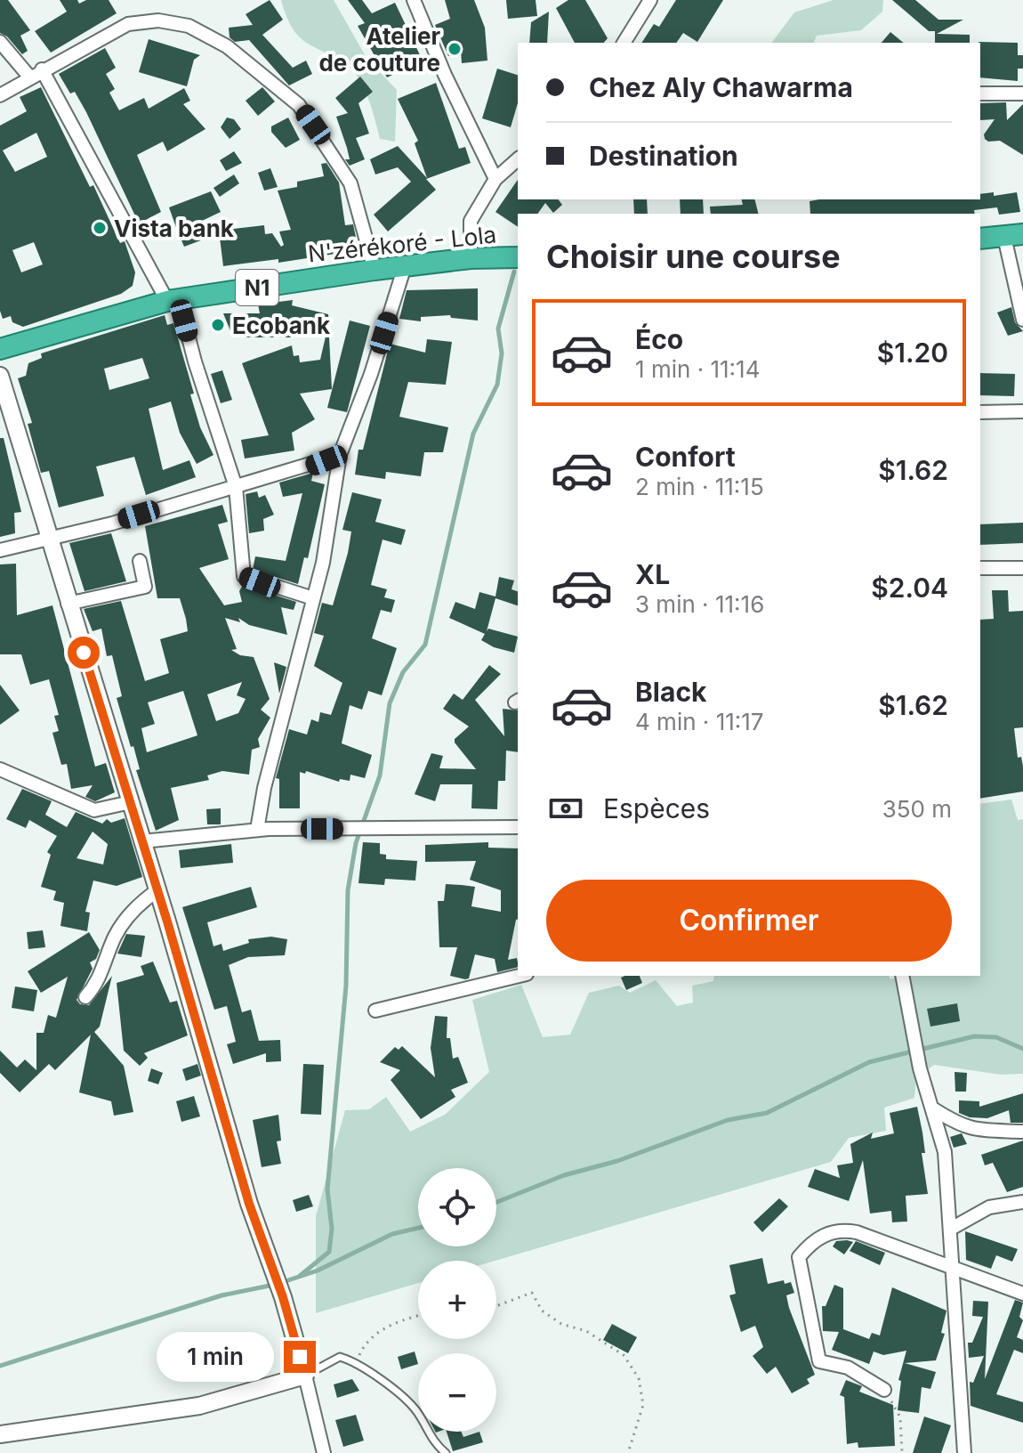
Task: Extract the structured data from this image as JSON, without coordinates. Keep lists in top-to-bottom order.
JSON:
{
  "streets": {
    "highway": ["N'zérékoré - Lola", "N1"]
  },
  "places": ["Atelier de couture", "Vista bank", "Ecobank"],
  "page": {
    "banner": ["Chez Aly Chawarma", "Destination"],
    "heading": "Choisir une course",
    "list": [
      {
        "name": "Éco",
        "note": "1 min · 11:14",
        "value": "$1.20"
      },
      {
        "name": "Confort",
        "note": "2 min · 11:15",
        "value": "$1.62"
      },
      {
        "name": "XL",
        "note": "3 min · 11:16",
        "value": "$2.04"
      },
      {
        "name": "Black",
        "note": "4 min · 11:17",
        "value": "$1.62"
      }
    ],
    "pay": ["Espèces", "350 m"],
    "buttons": "Confirmer",
    "map_buttons": ["+", "−"],
    "bubble": "1 min"
  }
}
